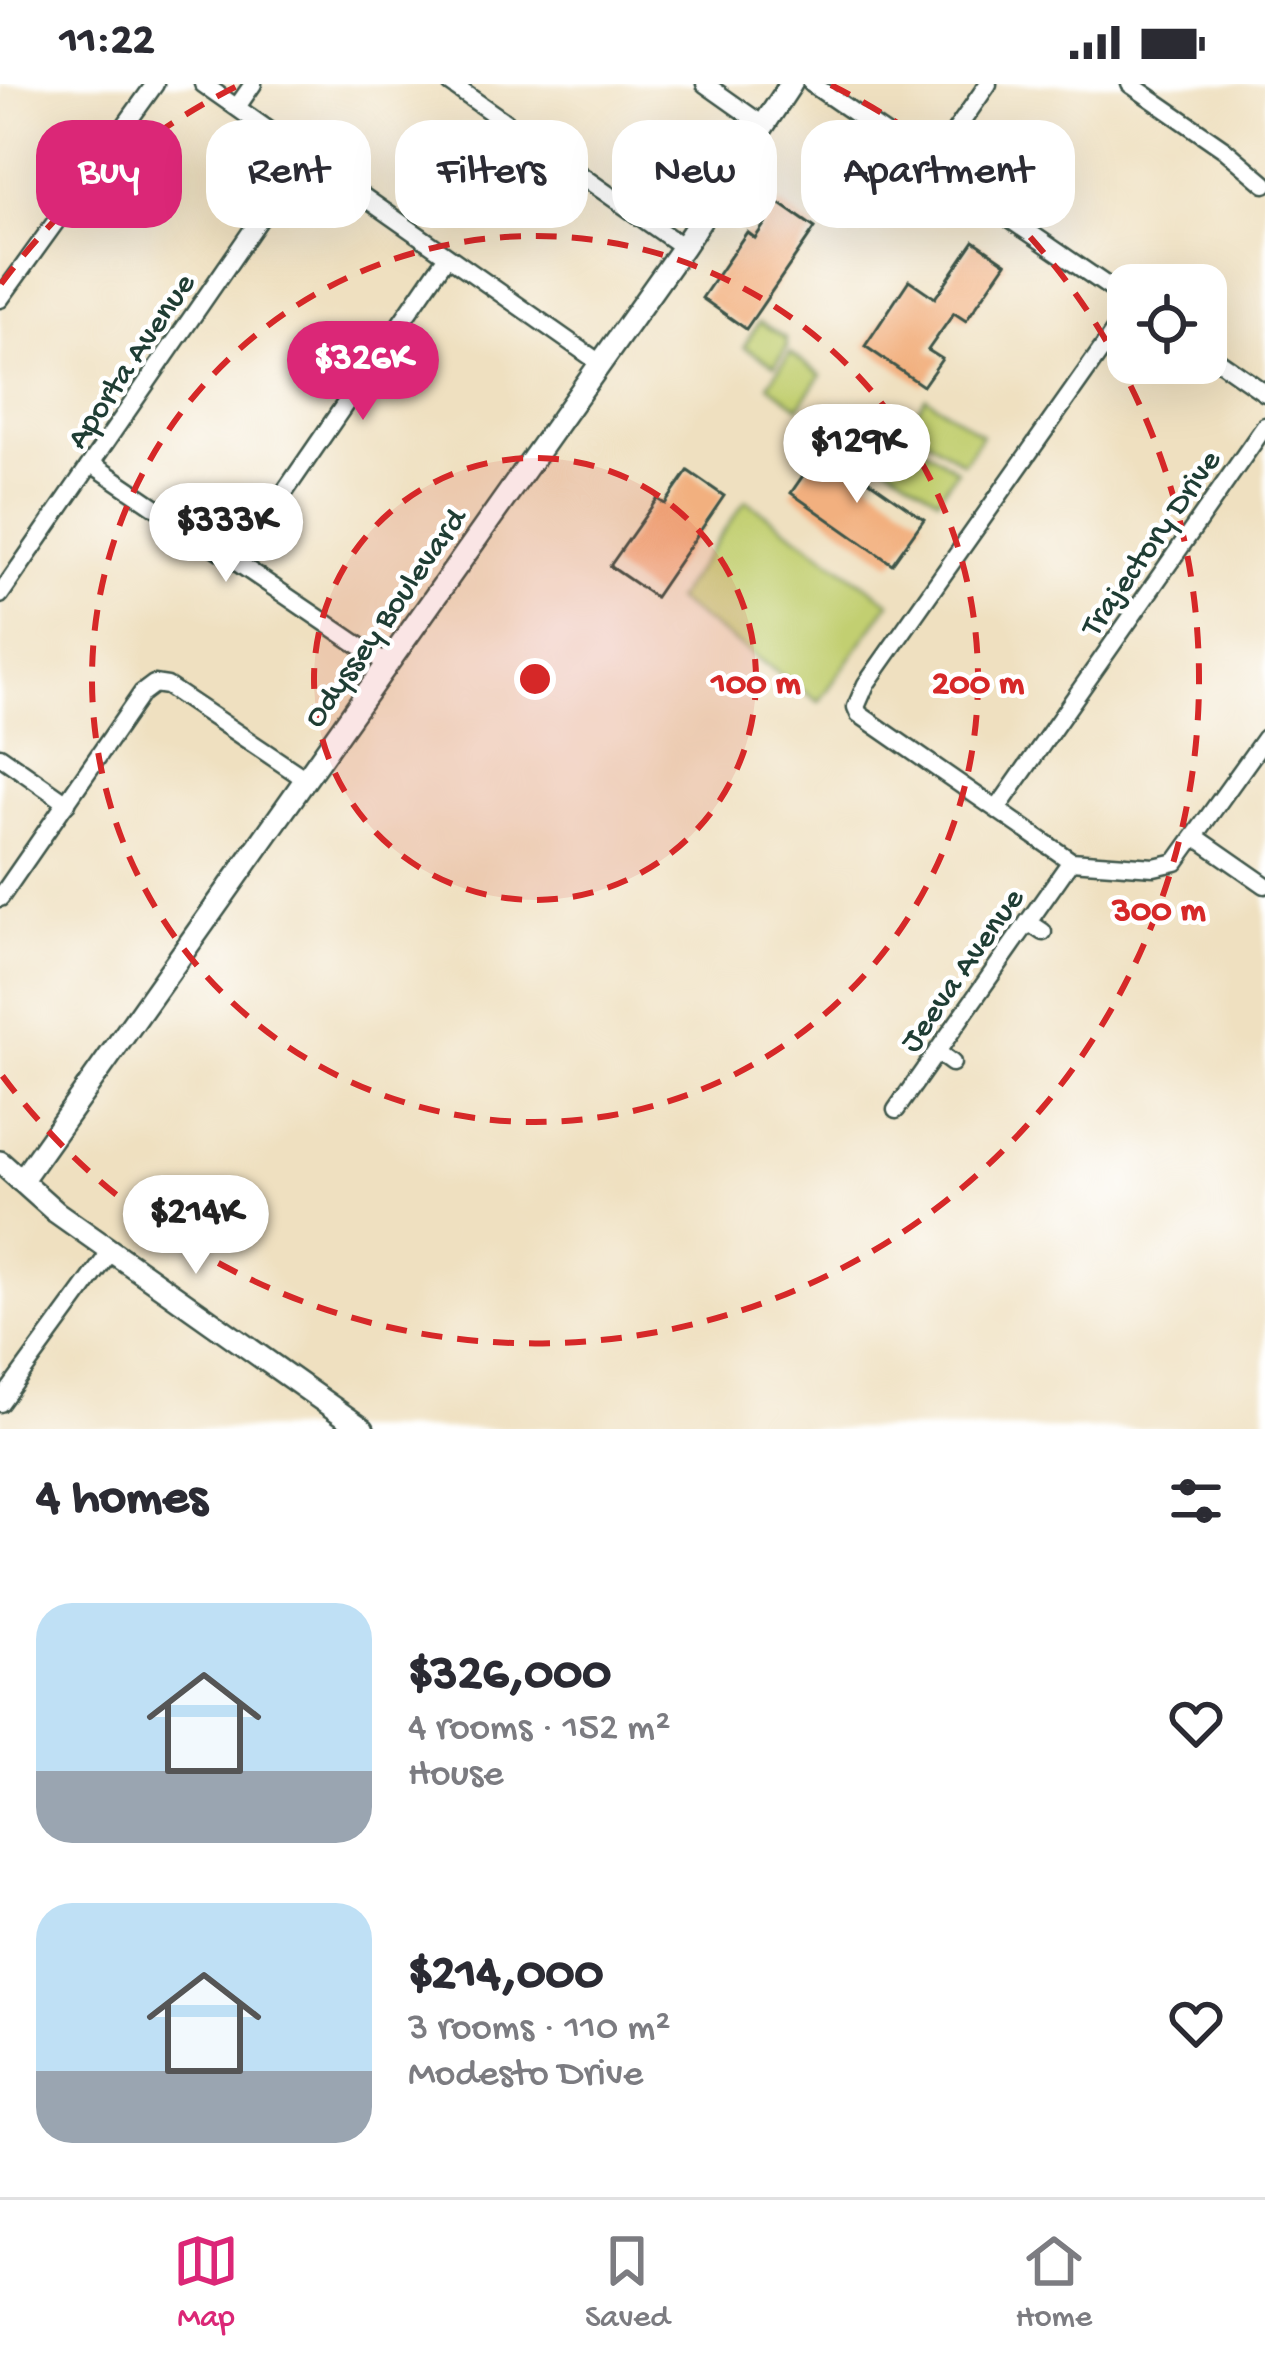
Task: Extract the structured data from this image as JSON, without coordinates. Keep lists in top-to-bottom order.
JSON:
{
  "streets": {
    "street": [
      "Aporta Avenue",
      "Trajectory Drive",
      "Odyssey Boulevard",
      "Jeeva Avenue"
    ]
  },
  "page": {
    "status": "11:22",
    "chip": [
      "Buy",
      "Rent",
      "Filters",
      "New",
      "Apartment"
    ],
    "price": [
      "$326K",
      "$129K",
      "$333K",
      "$214K"
    ],
    "heading": "4 homes",
    "list": [
      {
        "name": "$326,000",
        "note": "4 rooms · 152 m² · House"
      },
      {
        "name": "$214,000",
        "note": "3 rooms · 110 m² · Modesto Drive"
      }
    ],
    "tabs": ["Map", "Saved", "Home"]
  },
  "rings": ["100 m", "200 m", "300 m"]
}
